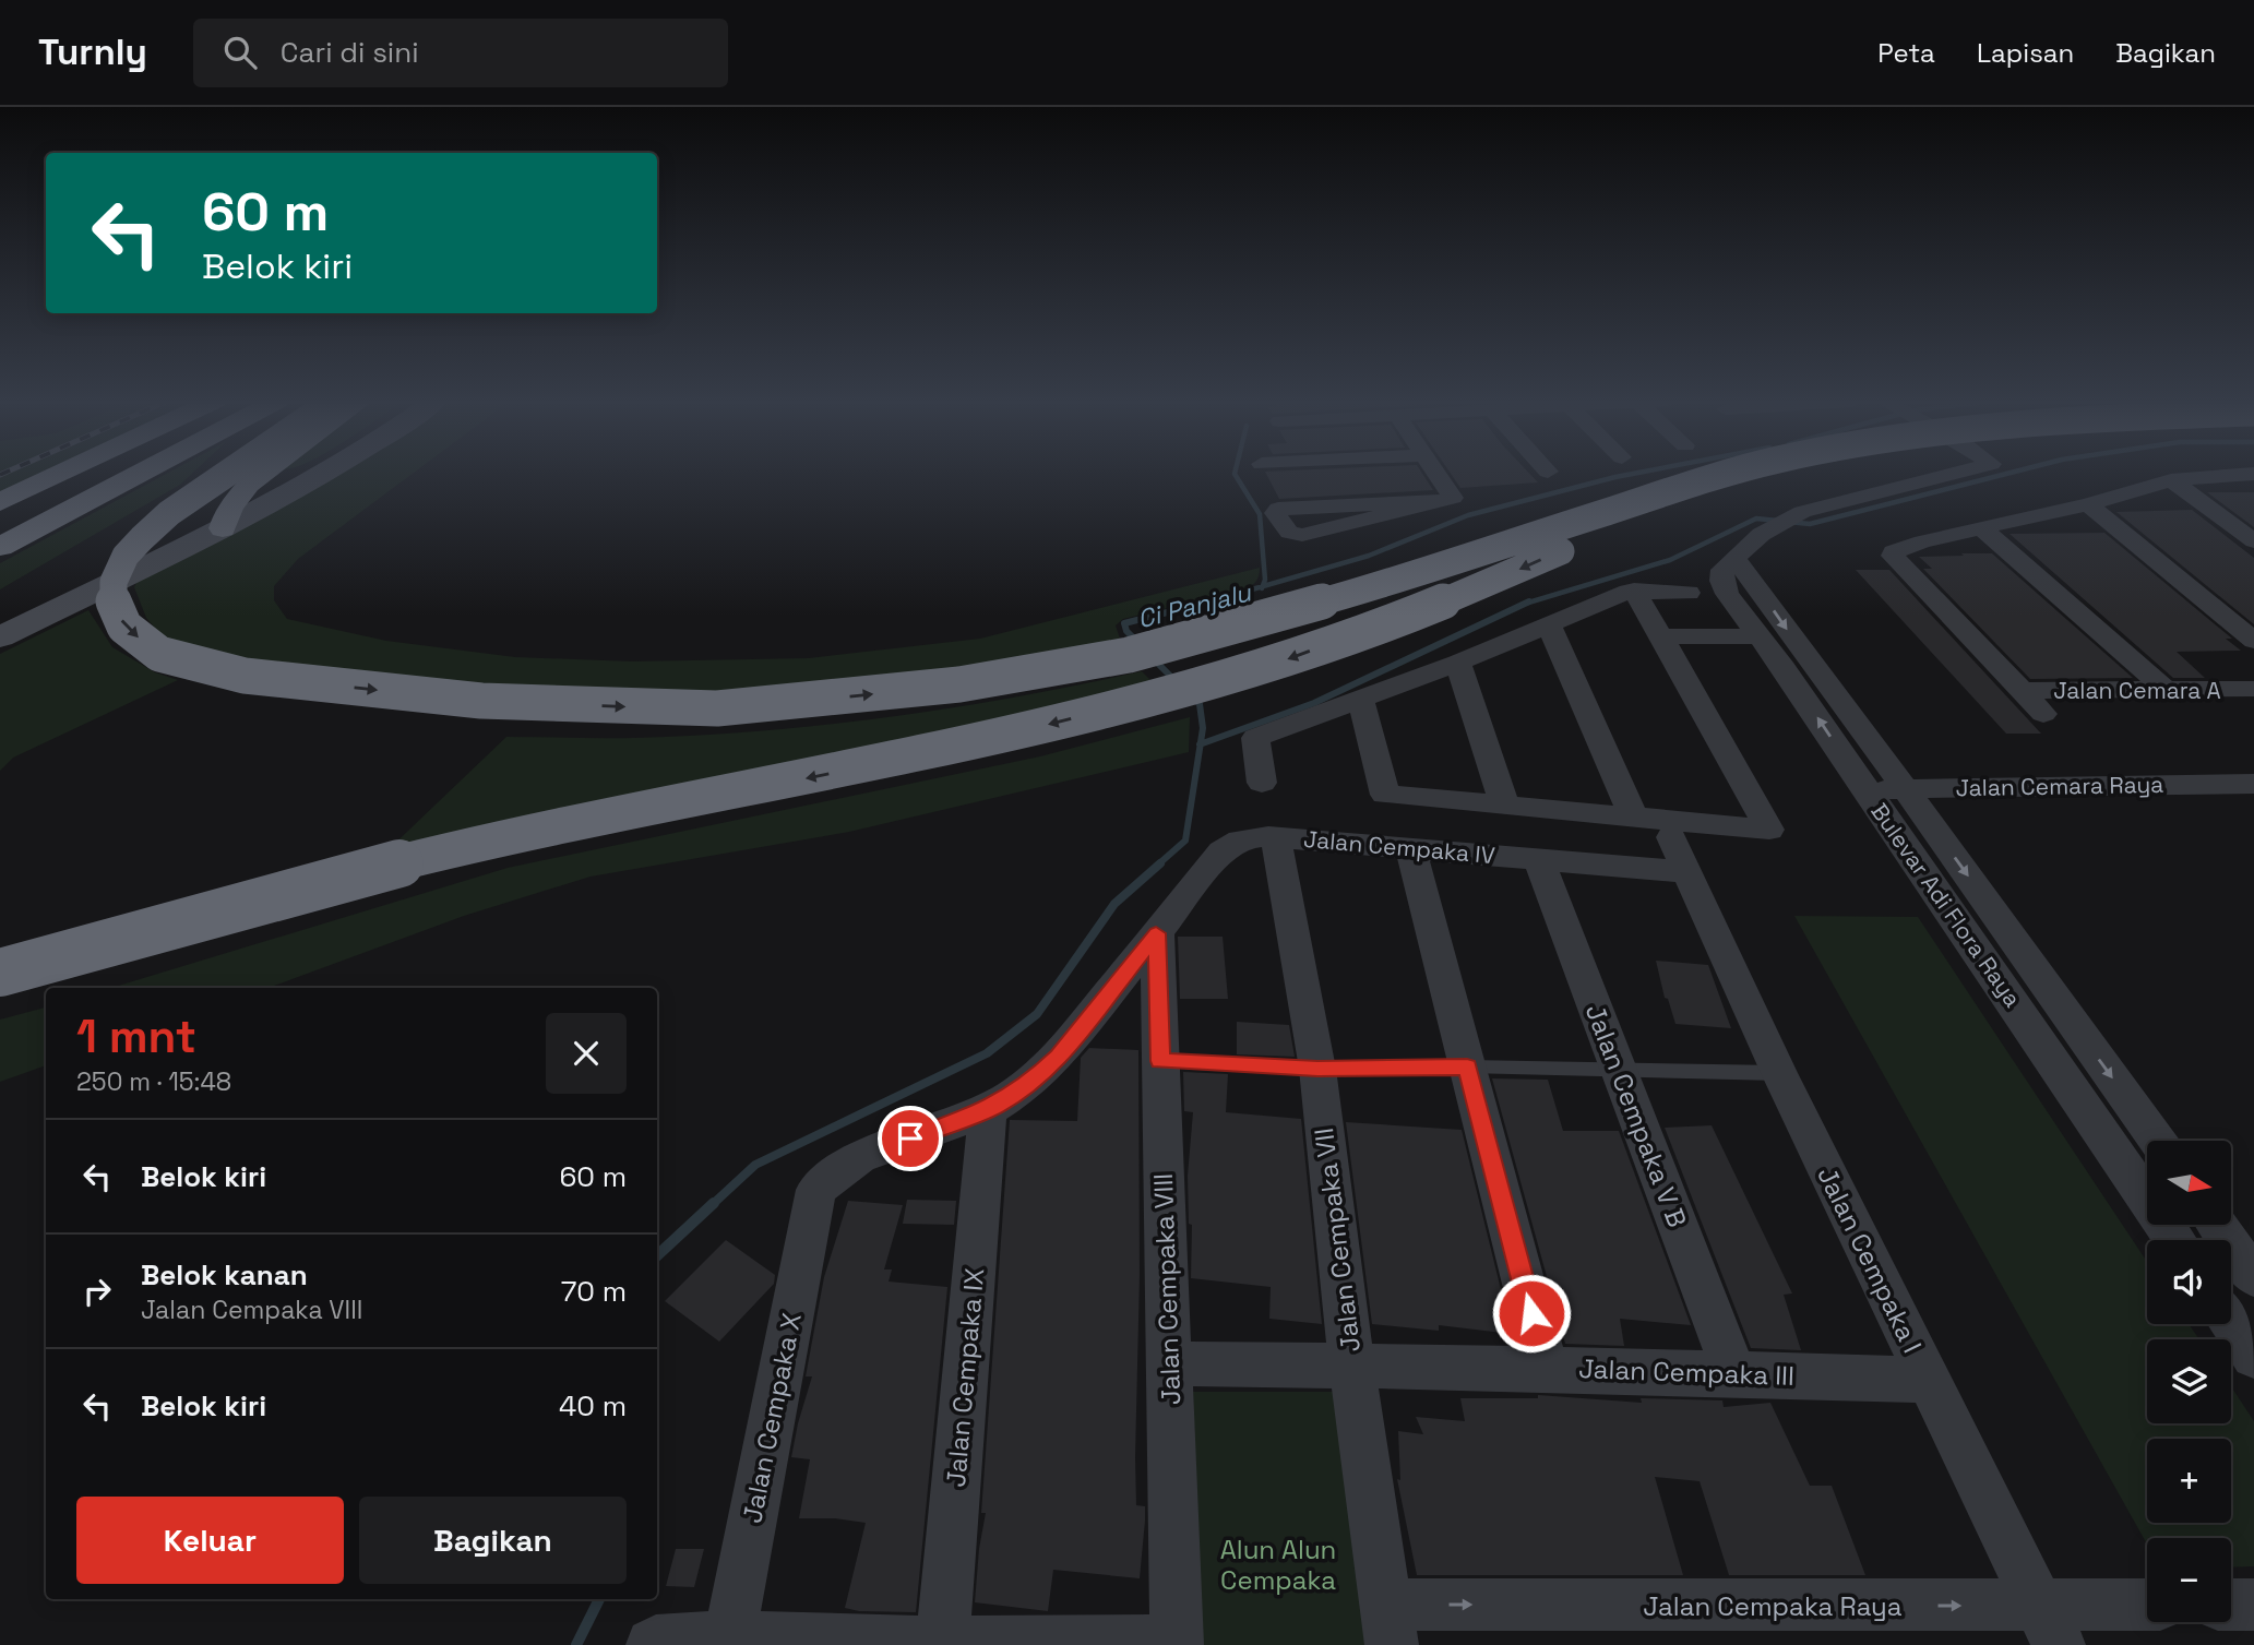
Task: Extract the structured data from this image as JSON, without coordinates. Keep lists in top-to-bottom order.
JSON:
{
  "streets": {
    "street": [
      "Jalan Cemara A",
      "Jalan Cemara Raya",
      "Jalan Cempaka IV",
      "Bulevar Adi Flora Raya",
      "Jalan Cempaka V B",
      "Jalan Cempaka VII",
      "Jalan Cempaka I",
      "Jalan Cempaka VIII",
      "Jalan Cempaka III",
      "Jalan Cempaka IX",
      "Jalan Cempaka X",
      "Jalan Cempaka Raya"
    ]
  },
  "crossings": [
    ["Jalan Cemara Raya", "Bulevar Adi Flora Raya"],
    ["Jalan Cempaka IV", "Jalan Cempaka V B"],
    ["Jalan Cempaka IV", "Jalan Cempaka VII"],
    ["Jalan Cempaka IV", "Jalan Cempaka I"],
    ["Jalan Cempaka IV", "Jalan Cempaka VIII"],
    ["Jalan Cempaka IV", "Jalan Cempaka IX"],
    ["Jalan Cempaka IV", "Jalan Cempaka X"],
    ["Jalan Cempaka V B", "Jalan Cempaka III"],
    ["Jalan Cempaka VII", "Jalan Cempaka III"],
    ["Jalan Cempaka VII", "Jalan Cempaka Raya"],
    ["Jalan Cempaka I", "Jalan Cempaka III"],
    ["Jalan Cempaka I", "Jalan Cempaka Raya"],
    ["Jalan Cempaka VIII", "Jalan Cempaka III"]
  ],
  "one_way": ["Jalan Cempaka Raya"],
  "water": ["Ci Panjalu"],
  "parks": ["Alun Alun Cempaka"],
  "north": "right",
  "page": {
    "header": "Turnly",
    "search": "Cari di sini",
    "nav": ["Peta", "Lapisan", "Bagikan"],
    "turn": ["60 m", "Belok kiri"],
    "heading": ["1 mnt", "250 m · 15:48"],
    "list": [
      {
        "name": "Belok kiri",
        "value": "60 m"
      },
      {
        "name": "Belok kanan",
        "note": "Jalan Cempaka VIII",
        "value": "70 m"
      },
      {
        "name": "Belok kiri",
        "value": "40 m"
      }
    ],
    "map_buttons": ["+", "−"],
    "buttons": ["Keluar", "Bagikan"]
  }
}
